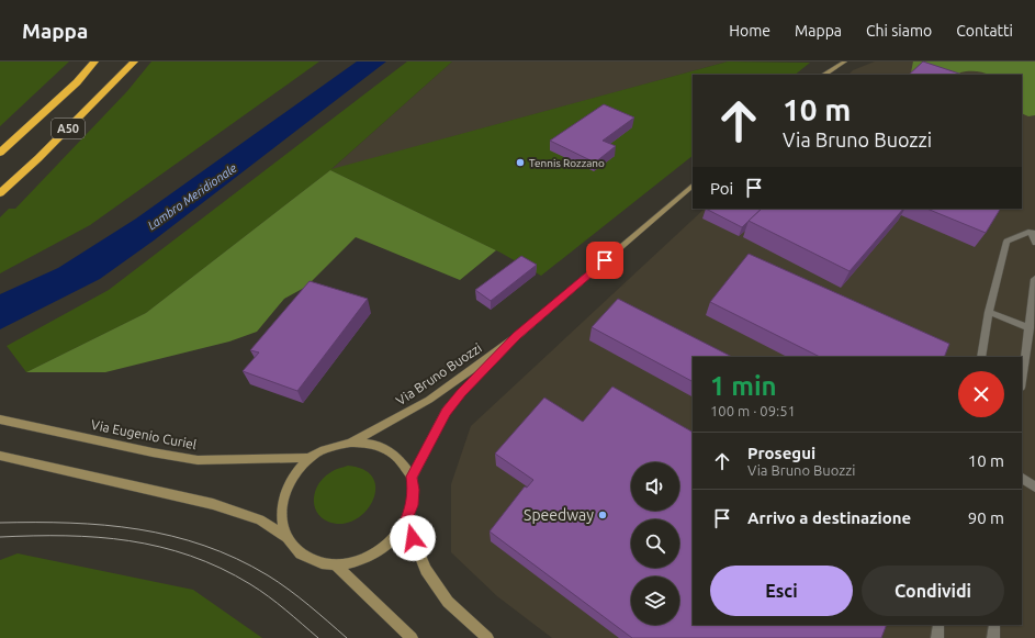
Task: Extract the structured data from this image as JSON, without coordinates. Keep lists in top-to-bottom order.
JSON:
{
  "streets": {
    "highway": ["A50"],
    "main road": ["Via Bruno Buozzi", "Via Eugenio Curiel"]
  },
  "crossings": [
    ["Via Bruno Buozzi", "Via Eugenio Curiel"]
  ],
  "water": ["Lambro Meridionale"],
  "places": ["Tennis Rozzano", "Speedway"],
  "page": {
    "header": "Mappa",
    "nav": [
      "Home",
      "Mappa",
      "Chi siamo",
      "Contatti"
    ],
    "turn": ["10 m", "Via Bruno Buozzi"],
    "then": "Poi",
    "heading": ["1 min", "100 m · 09:51"],
    "list": [
      {
        "name": "Prosegui",
        "note": "Via Bruno Buozzi",
        "value": "10 m"
      },
      {
        "name": "Arrivo a destinazione",
        "value": "90 m"
      }
    ],
    "buttons": ["Esci", "Condividi"]
  }
}
